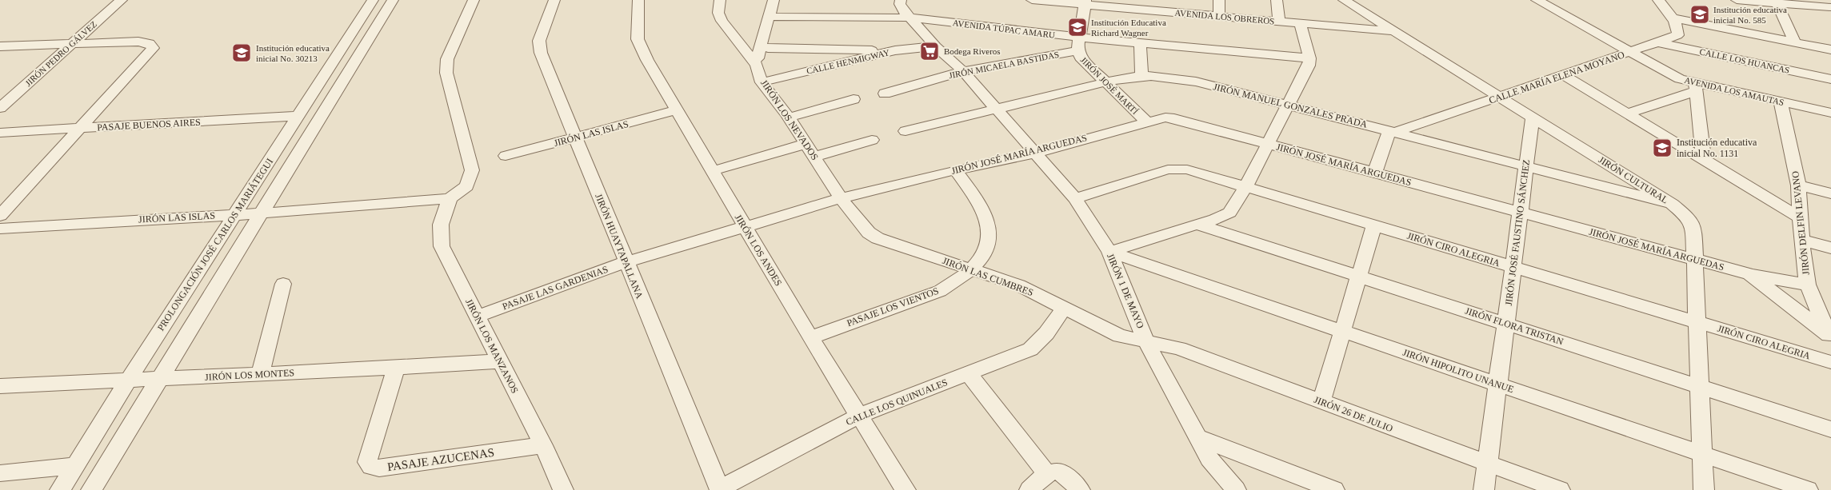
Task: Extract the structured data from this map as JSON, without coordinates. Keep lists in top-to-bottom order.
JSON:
{
  "streets": {
    "street": [
      "AVENIDA LOS OBREROS",
      "AVENIDA TÚPAC AMARU",
      "JIRÓN PEDRO GÁLVEZ",
      "CALLE LOS HUANCAS",
      "CALLE HENMIGWAY",
      "JIRÓN MICAELA BASTIDAS",
      "CALLE MARÍA ELENA MOYANO",
      "JIRÓN JOSÉ MARTÍ",
      "AVENIDA LOS AMAUTAS",
      "JIRÓN MANUEL GONZALES PRADA",
      "JIRÓN LOS NEVADOS",
      "PASAJE BUENOS AIRES",
      "JIRÓN LAS ISLAS",
      "JIRÓN JOSÉ MARÍA ARGUEDAS",
      "JIRÓN CULTURAL",
      "JIRÓN DELFIN LEVANO",
      "JIRÓN JOSÉ FAUSTINO SÁNCHEZ",
      "PROLONGACIÓN JOSÉ CARLOS MARIÁTEGUI",
      "JIRÓN HUAYTAPALLANA",
      "JIRÓN CIRO ALEGRIA",
      "JIRÓN LOS ANDES",
      "JIRÓN LAS CUMBRES",
      "PASAJE LAS GARDENIAS",
      "JIRÓN 1 DE MAYO",
      "PASAJE LOS VIENTOS",
      "JIRÓN FLORA TRISTAN",
      "JIRÓN LOS MANZANOS",
      "JIRÓN HIPOLITO UNANUE",
      "JIRÓN LOS MONTES",
      "CALLE LOS QUINUALES",
      "JIRÓN 26 DE JULIO",
      "PASAJE AZUCENAS"
    ]
  },
  "crossings": [
    ["AVENIDA LOS OBREROS", "JIRÓN JOSÉ MARTÍ"],
    ["AVENIDA LOS OBREROS", "JIRÓN CULTURAL"],
    ["AVENIDA TÚPAC AMARU", "JIRÓN JOSÉ MARTÍ"],
    ["AVENIDA TÚPAC AMARU", "JIRÓN 1 DE MAYO"],
    ["CALLE LOS HUANCAS", "CALLE MARÍA ELENA MOYANO"],
    ["CALLE HENMIGWAY", "JIRÓN LOS NEVADOS"],
    ["CALLE HENMIGWAY", "JIRÓN 1 DE MAYO"],
    ["JIRÓN MICAELA BASTIDAS", "JIRÓN JOSÉ MARTÍ"],
    ["JIRÓN MICAELA BASTIDAS", "JIRÓN 1 DE MAYO"],
    ["CALLE MARÍA ELENA MOYANO", "AVENIDA LOS AMAUTAS"],
    ["CALLE MARÍA ELENA MOYANO", "JIRÓN MANUEL GONZALES PRADA"],
    ["CALLE MARÍA ELENA MOYANO", "JIRÓN CULTURAL"],
    ["JIRÓN JOSÉ MARTÍ", "JIRÓN MANUEL GONZALES PRADA"],
    ["JIRÓN JOSÉ MARTÍ", "JIRÓN JOSÉ MARÍA ARGUEDAS"],
    ["AVENIDA LOS AMAUTAS", "JIRÓN DELFIN LEVANO"],
    ["JIRÓN MANUEL GONZALES PRADA", "JIRÓN CULTURAL"],
    ["JIRÓN MANUEL GONZALES PRADA", "JIRÓN JOSÉ FAUSTINO SÁNCHEZ"],
    ["JIRÓN MANUEL GONZALES PRADA", "JIRÓN 1 DE MAYO"],
    ["JIRÓN LOS NEVADOS", "JIRÓN JOSÉ MARÍA ARGUEDAS"],
    ["JIRÓN LOS NEVADOS", "JIRÓN LAS CUMBRES"],
    ["JIRÓN LOS NEVADOS", "PASAJE LAS GARDENIAS"],
    ["PASAJE BUENOS AIRES", "PROLONGACIÓN JOSÉ CARLOS MARIÁTEGUI"],
    ["JIRÓN LAS ISLAS", "PROLONGACIÓN JOSÉ CARLOS MARIÁTEGUI"],
    ["JIRÓN LAS ISLAS", "JIRÓN HUAYTAPALLANA"],
    ["JIRÓN LAS ISLAS", "JIRÓN LOS ANDES"],
    ["JIRÓN LAS ISLAS", "JIRÓN LOS MANZANOS"],
    ["JIRÓN JOSÉ MARÍA ARGUEDAS", "JIRÓN CULTURAL"],
    ["JIRÓN JOSÉ MARÍA ARGUEDAS", "JIRÓN DELFIN LEVANO"],
    ["JIRÓN JOSÉ MARÍA ARGUEDAS", "JIRÓN JOSÉ FAUSTINO SÁNCHEZ"],
    ["JIRÓN JOSÉ MARÍA ARGUEDAS", "JIRÓN LAS CUMBRES"],
    ["JIRÓN JOSÉ MARÍA ARGUEDAS", "PASAJE LAS GARDENIAS"],
    ["JIRÓN JOSÉ MARÍA ARGUEDAS", "JIRÓN 1 DE MAYO"],
    ["JIRÓN JOSÉ MARÍA ARGUEDAS", "PASAJE LOS VIENTOS"],
    ["JIRÓN CULTURAL", "JIRÓN JOSÉ FAUSTINO SÁNCHEZ"],
    ["JIRÓN CULTURAL", "JIRÓN CIRO ALEGRIA"],
    ["JIRÓN CULTURAL", "JIRÓN FLORA TRISTAN"],
    ["JIRÓN CULTURAL", "JIRÓN HIPOLITO UNANUE"],
    ["JIRÓN JOSÉ FAUSTINO SÁNCHEZ", "JIRÓN CIRO ALEGRIA"],
    ["JIRÓN JOSÉ FAUSTINO SÁNCHEZ", "JIRÓN FLORA TRISTAN"],
    ["JIRÓN JOSÉ FAUSTINO SÁNCHEZ", "JIRÓN HIPOLITO UNANUE"],
    ["JIRÓN JOSÉ FAUSTINO SÁNCHEZ", "JIRÓN 26 DE JULIO"],
    ["PROLONGACIÓN JOSÉ CARLOS MARIÁTEGUI", "JIRÓN LOS MONTES"],
    ["JIRÓN HUAYTAPALLANA", "PASAJE LAS GARDENIAS"],
    ["JIRÓN HUAYTAPALLANA", "CALLE LOS QUINUALES"],
    ["JIRÓN CIRO ALEGRIA", "JIRÓN 1 DE MAYO"],
    ["JIRÓN LOS ANDES", "PASAJE LAS GARDENIAS"],
    ["JIRÓN LOS ANDES", "PASAJE LOS VIENTOS"],
    ["JIRÓN LOS ANDES", "CALLE LOS QUINUALES"],
    ["JIRÓN LAS CUMBRES", "PASAJE LAS GARDENIAS"],
    ["JIRÓN LAS CUMBRES", "JIRÓN 1 DE MAYO"],
    ["JIRÓN LAS CUMBRES", "PASAJE LOS VIENTOS"],
    ["JIRÓN LAS CUMBRES", "CALLE LOS QUINUALES"],
    ["JIRÓN LAS CUMBRES", "JIRÓN 26 DE JULIO"],
    ["PASAJE LAS GARDENIAS", "JIRÓN LOS MANZANOS"],
    ["JIRÓN 1 DE MAYO", "JIRÓN HIPOLITO UNANUE"],
    ["JIRÓN 1 DE MAYO", "JIRÓN 26 DE JULIO"],
    ["JIRÓN LOS MANZANOS", "JIRÓN LOS MONTES"],
    ["JIRÓN LOS MANZANOS", "PASAJE AZUCENAS"],
    ["JIRÓN LOS MONTES", "PASAJE AZUCENAS"]
  ],
  "places": {
    "school or university": [
      "Institución educativa inicial No. 585",
      "Institución Educativa Richard Wagner",
      "Institución educativa inicial No. 30213",
      "Institución educativa inicial No. 1131"
    ],
    "supermarket": ["Bodega Riveros"]
  }
}
